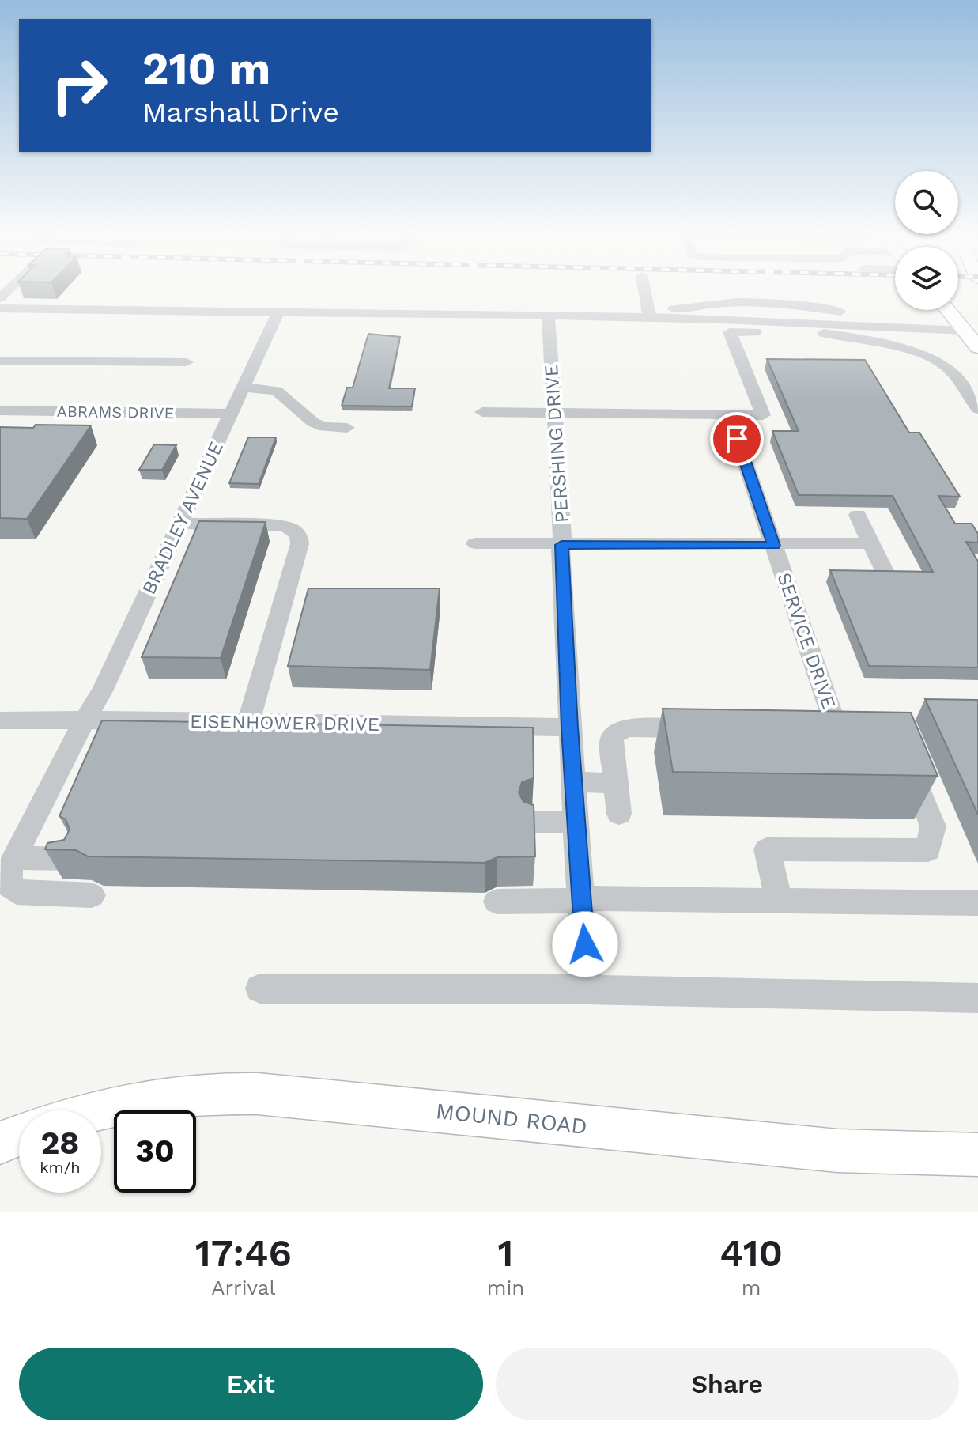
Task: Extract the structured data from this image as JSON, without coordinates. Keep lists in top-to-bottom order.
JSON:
{
  "streets": {
    "main road": ["MOUND ROAD"],
    "street": [
      "ABRAMS DRIVE",
      "PERSHING DRIVE",
      "BRADLEY AVENUE",
      "SERVICE DRIVE",
      "EISENHOWER DRIVE"
    ]
  },
  "crossings": [
    ["ABRAMS DRIVE", "BRADLEY AVENUE"],
    ["PERSHING DRIVE", "EISENHOWER DRIVE"],
    ["BRADLEY AVENUE", "EISENHOWER DRIVE"]
  ],
  "page": {
    "turn": ["210 m", "Marshall Drive"],
    "speed": "28 km/h",
    "limit": "30",
    "eta": [
      "17:46",
      "Arrival",
      "1",
      "min",
      "410",
      "m"
    ],
    "buttons": ["Exit", "Share"]
  }
}
